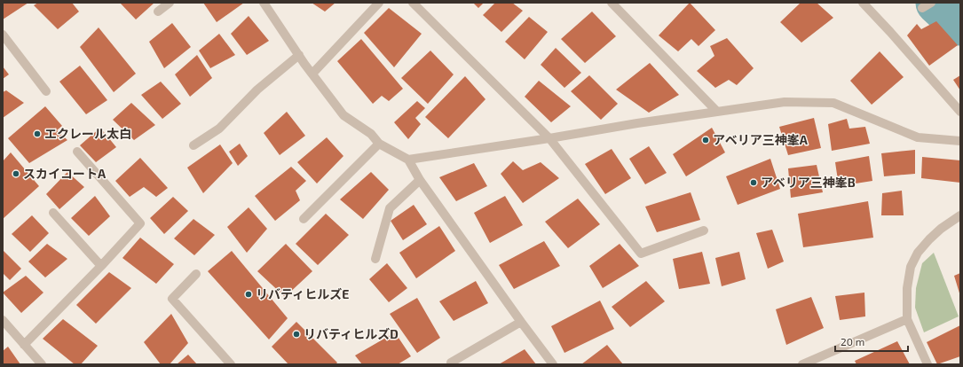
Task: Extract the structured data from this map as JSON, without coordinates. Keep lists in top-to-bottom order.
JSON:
{
  "places": [
    "エクレール太白",
    "アベリア三神峯A",
    "スカイコートA",
    "アベリア三神峯B",
    "リバティヒルズE",
    "リバティヒルズD"
  ],
  "scale_bar": "20 m"
}
